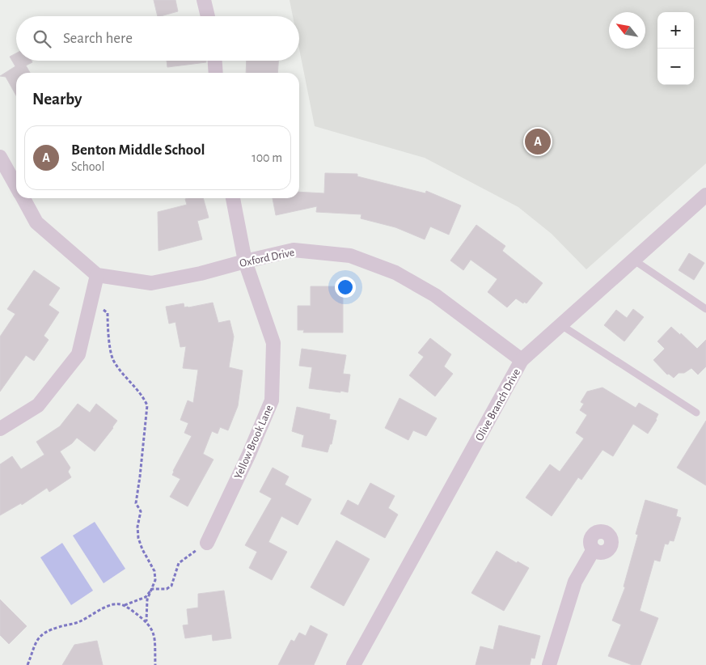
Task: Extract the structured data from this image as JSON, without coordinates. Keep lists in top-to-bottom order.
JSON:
{
  "streets": {
    "street": ["Oxford Drive", "Olive Branch Drive", "Yellow Brook Lane"]
  },
  "crossings": [
    ["Oxford Drive", "Olive Branch Drive"],
    ["Oxford Drive", "Yellow Brook Lane"]
  ],
  "north": "top left",
  "page": {
    "map_buttons": ["+", "−"],
    "search": "Search here",
    "heading": "Nearby",
    "list": [
      {
        "mark": "A",
        "name": "Benton Middle School",
        "note": "School",
        "value": "100 m"
      }
    ],
    "pins": "A"
  }
}
